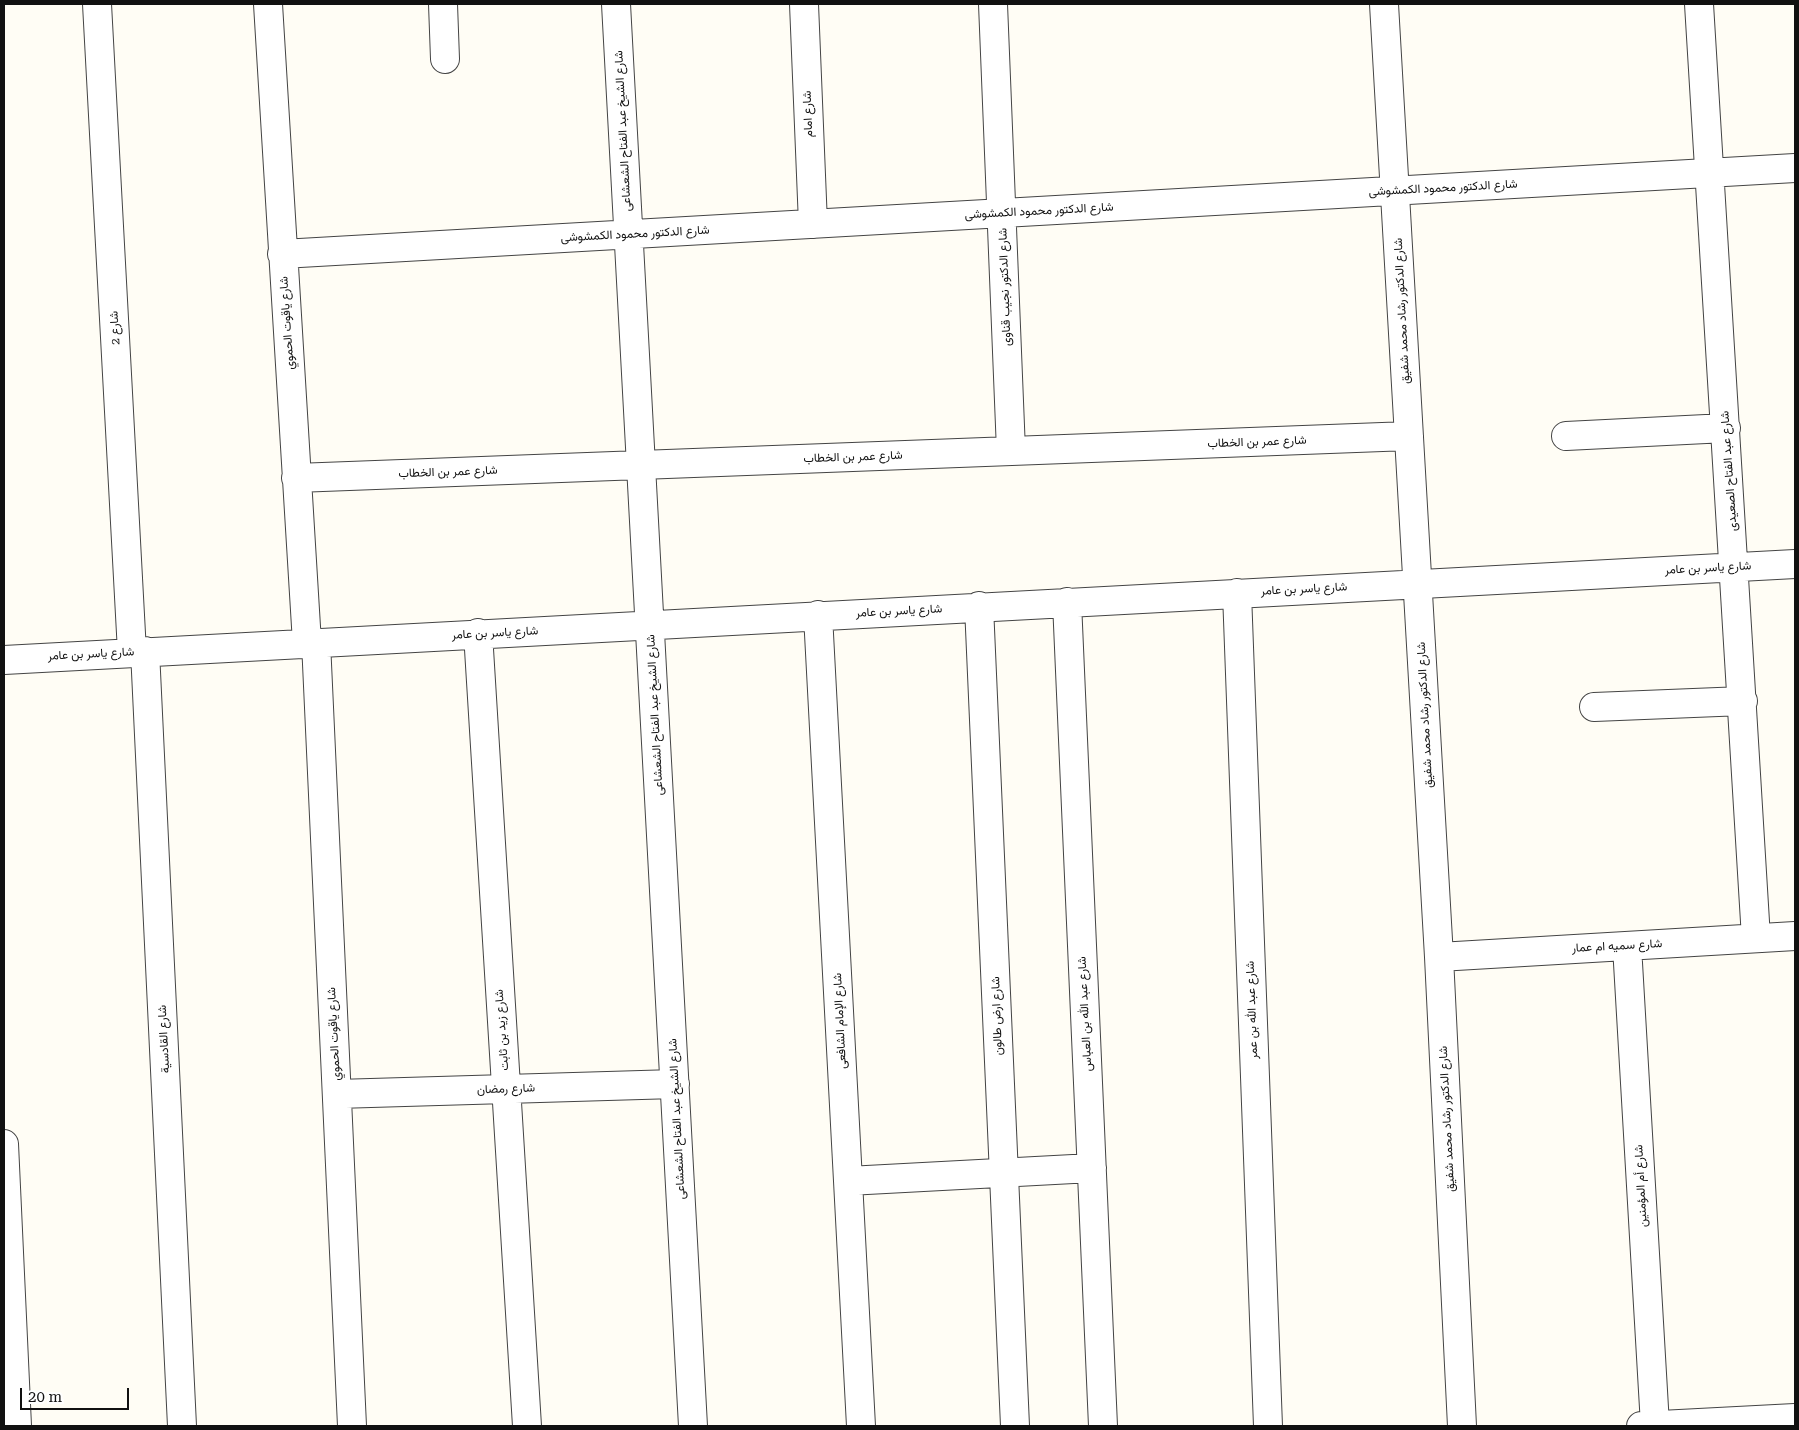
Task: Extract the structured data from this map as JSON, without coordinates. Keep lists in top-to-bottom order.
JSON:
{
  "streets": {
    "street": [
      "شارع امام",
      "شارع الشيخ عبد الفتاح الشعشاعى",
      "شارع الدكتور محمود الكمشوشى",
      "شارع الدكتور نجيب قناوى",
      "شارع الدكتور رشاد محمد شفيق",
      "شارع ياقوت الحموي",
      "شارع 2",
      "شارع عمر بن الخطاب",
      "شارع عبد الفتاح الصعيدى",
      "شارع ياسر بن عامر",
      "شارع سميه ام عمار",
      "شارع عبد الله بن عمر",
      "شارع عبد الله بن العباس",
      "شارع ارض طالون",
      "شارع الإمام الشافعى",
      "شارع زيد بن ثابت",
      "شارع القادسية",
      "شارع رمضان",
      "شارع أم المؤمنين"
    ]
  },
  "crossings": [
    ["شارع امام", "شارع الدكتور محمود الكمشوشى"],
    ["شارع الشيخ عبد الفتاح الشعشاعى", "شارع الدكتور محمود الكمشوشى"],
    ["شارع الشيخ عبد الفتاح الشعشاعى", "شارع عمر بن الخطاب"],
    ["شارع الشيخ عبد الفتاح الشعشاعى", "شارع ياسر بن عامر"],
    ["شارع الشيخ عبد الفتاح الشعشاعى", "شارع رمضان"],
    ["شارع الدكتور محمود الكمشوشى", "شارع الدكتور نجيب قناوى"],
    ["شارع الدكتور محمود الكمشوشى", "شارع الدكتور رشاد محمد شفيق"],
    ["شارع الدكتور محمود الكمشوشى", "شارع ياقوت الحموي"],
    ["شارع الدكتور محمود الكمشوشى", "شارع عبد الفتاح الصعيدى"],
    ["شارع الدكتور نجيب قناوى", "شارع عمر بن الخطاب"],
    ["شارع الدكتور رشاد محمد شفيق", "شارع عمر بن الخطاب"],
    ["شارع الدكتور رشاد محمد شفيق", "شارع ياسر بن عامر"],
    ["شارع الدكتور رشاد محمد شفيق", "شارع سميه ام عمار"],
    ["شارع ياقوت الحموي", "شارع عمر بن الخطاب"],
    ["شارع ياقوت الحموي", "شارع ياسر بن عامر"],
    ["شارع ياقوت الحموي", "شارع رمضان"],
    ["شارع 2", "شارع ياسر بن عامر"],
    ["شارع 2", "شارع القادسية"],
    ["شارع عبد الفتاح الصعيدى", "شارع ياسر بن عامر"],
    ["شارع عبد الفتاح الصعيدى", "شارع سميه ام عمار"],
    ["شارع ياسر بن عامر", "شارع عبد الله بن عمر"],
    ["شارع ياسر بن عامر", "شارع عبد الله بن العباس"],
    ["شارع ياسر بن عامر", "شارع ارض طالون"],
    ["شارع ياسر بن عامر", "شارع الإمام الشافعى"],
    ["شارع ياسر بن عامر", "شارع زيد بن ثابت"],
    ["شارع ياسر بن عامر", "شارع القادسية"],
    ["شارع سميه ام عمار", "شارع أم المؤمنين"],
    ["شارع زيد بن ثابت", "شارع رمضان"]
  ],
  "scale_bar": "20 m"
}
